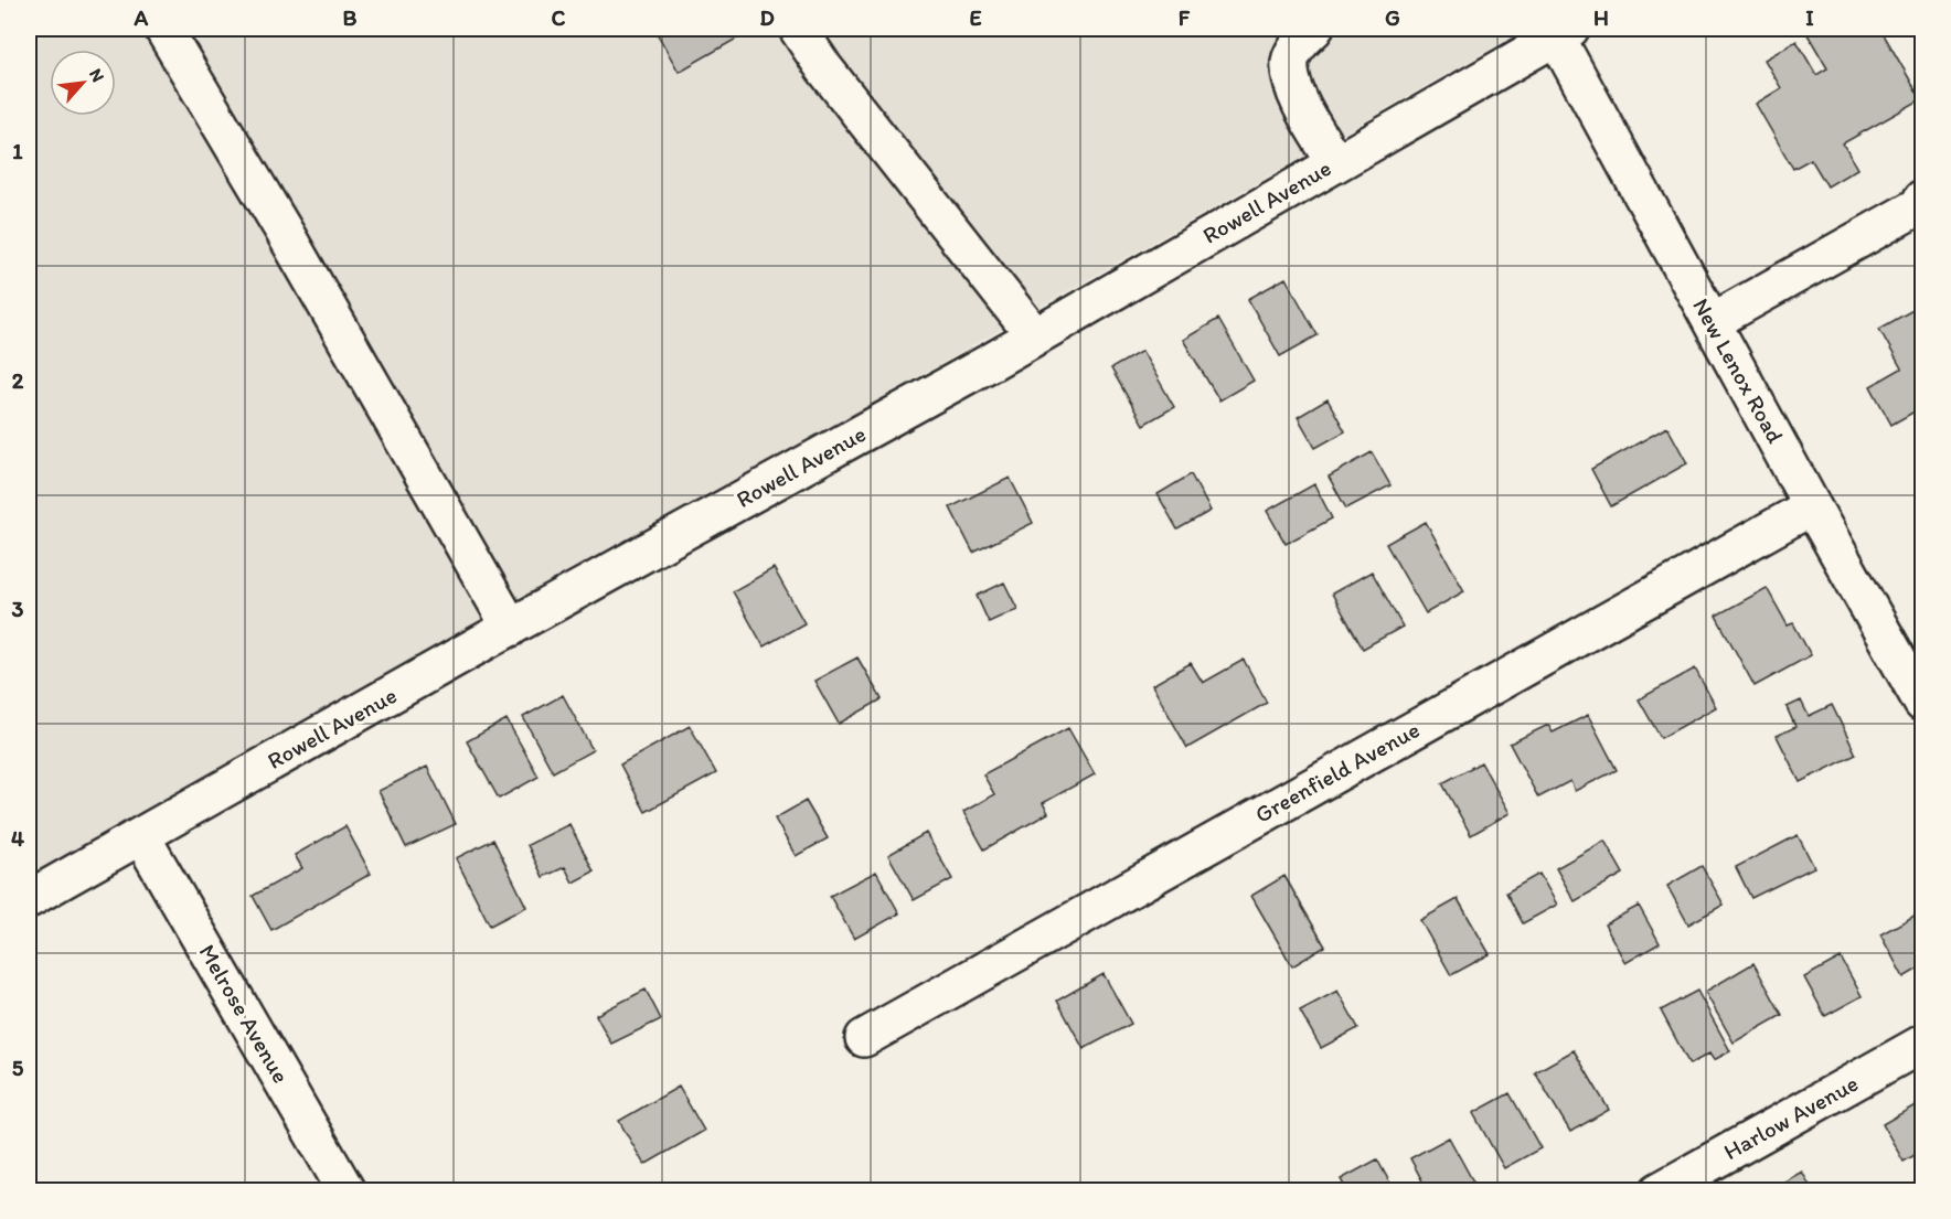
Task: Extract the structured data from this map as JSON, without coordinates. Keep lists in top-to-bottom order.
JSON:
{
  "streets": {
    "street": [
      "Rowell Avenue",
      "New Lenox Road",
      "Greenfield Avenue",
      "Melrose Avenue",
      "Harlow Avenue"
    ]
  },
  "crossings": [
    ["Rowell Avenue", "New Lenox Road"],
    ["Rowell Avenue", "Melrose Avenue"],
    ["New Lenox Road", "Greenfield Avenue"]
  ],
  "north": "top right",
  "grid": {
    "columns": [
      "A",
      "B",
      "C",
      "D",
      "E",
      "F",
      "G",
      "H",
      "I"
    ],
    "rows": [
      "1",
      "2",
      "3",
      "4",
      "5"
    ]
  }
}
